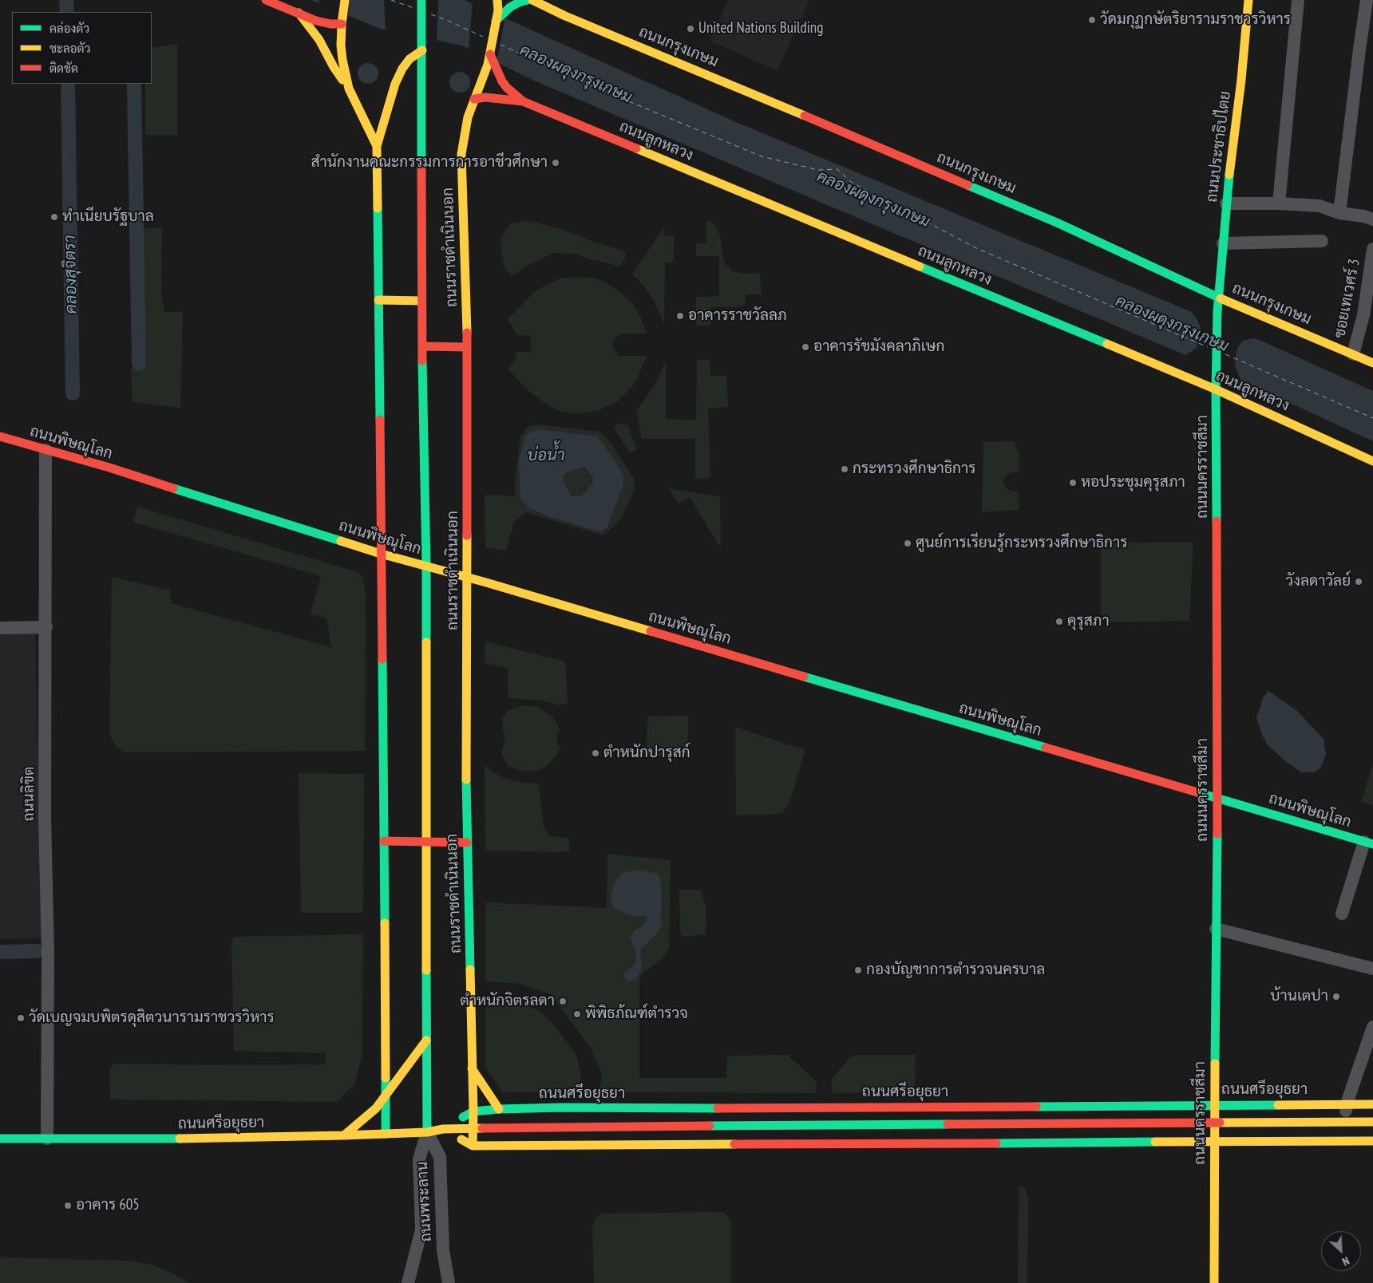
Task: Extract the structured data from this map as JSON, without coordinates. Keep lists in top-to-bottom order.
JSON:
{
  "streets": {
    "main road": [
      "ถนนกรุงเกษม",
      "ถนนลูกหลวง",
      "ถนนประชาธิปไตย",
      "ถนนราชดำเนินนอก",
      "ถนนพิษณุโลก",
      "ถนนนครราชสีมา",
      "ถนนศรีอยุธยา"
    ],
    "street": ["ซอยเทเวศร์ 3", "ถนนลิขิต", "ถนนพระลาน"]
  },
  "crossings": [
    ["ถนนกรุงเกษม", "ถนนประชาธิปไตย"],
    ["ถนนกรุงเกษม", "ซอยเทเวศร์ 3"],
    ["ถนนกรุงเกษม", "ถนนนครราชสีมา"],
    ["ถนนลูกหลวง", "ถนนราชดำเนินนอก"],
    ["ถนนลูกหลวง", "ถนนนครราชสีมา"],
    ["ถนนประชาธิปไตย", "ถนนนครราชสีมา"],
    ["ถนนราชดำเนินนอก", "ถนนพิษณุโลก"],
    ["ถนนราชดำเนินนอก", "ถนนศรีอยุธยา"],
    ["ถนนราชดำเนินนอก", "ถนนพระลาน"],
    ["ถนนพิษณุโลก", "ถนนนครราชสีมา"],
    ["ถนนพิษณุโลก", "ถนนลิขิต"],
    ["ถนนนครราชสีมา", "ถนนศรีอยุธยา"],
    ["ถนนลิขิต", "ถนนศรีอยุธยา"],
    ["ถนนศรีอยุธยา", "ถนนพระลาน"]
  ],
  "water": ["คลองผดุงกรุงเกษม", "คลองสุจิตรา", "บ่อน้ำ"],
  "places": [
    "วัดมกุฏกษัตริยารามราชวรวิหาร",
    "United Nations Building",
    "สำนักงานคณะกรรมการการอาชีวศึกษา",
    "ทำเนียบรัฐบาล",
    "อาคารราชวัลลภ",
    "อาคารรัชมังคลาภิเษก",
    "กระทรวงศึกษาธิการ",
    "หอประชุมคุรุสภา",
    "ศูนย์การเรียนรู้กระทรวงศึกษาธิการ",
    "วังลดาวัลย์",
    "คุรุสภา",
    "ตำหนักปารุสก์",
    "กองบัญชาการตำรวจนครบาล",
    "บ้านเตปา",
    "ตำหนักจิตรลดา",
    "พิพิธภ้ณฑ์ตำรวจ",
    "วัดเบญจมบพิตรดุสิตวนารามราชวรวิหาร",
    "อาคาร 605"
  ],
  "legend": ["คล่องตัว", "ชะลอตัว", "ติดขัด"],
  "north": "bottom right"
}
